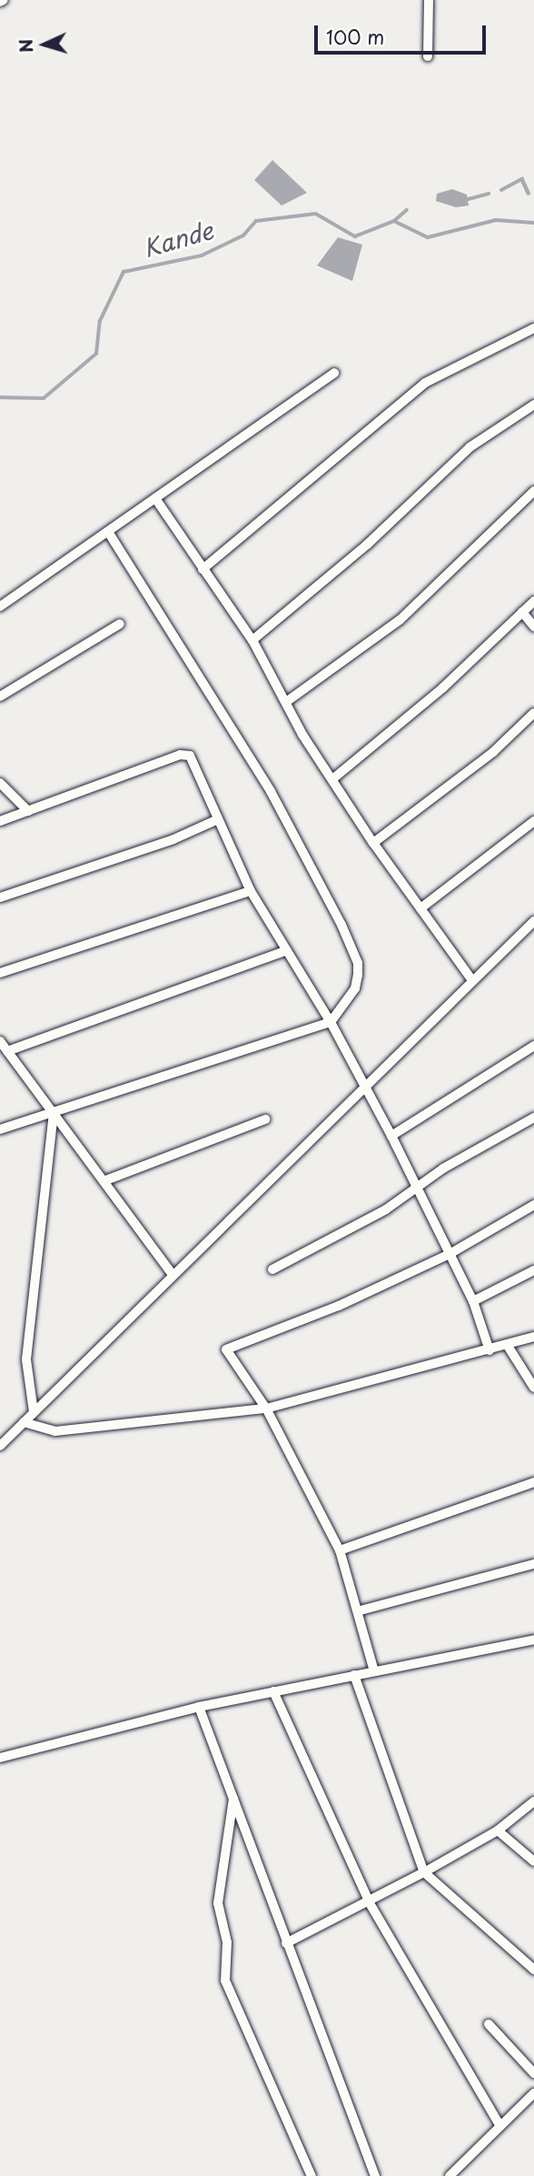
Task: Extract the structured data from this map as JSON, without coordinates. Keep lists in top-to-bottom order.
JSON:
{
  "water": ["Kande"],
  "scale_bar": "100 m",
  "north": "left"
}
